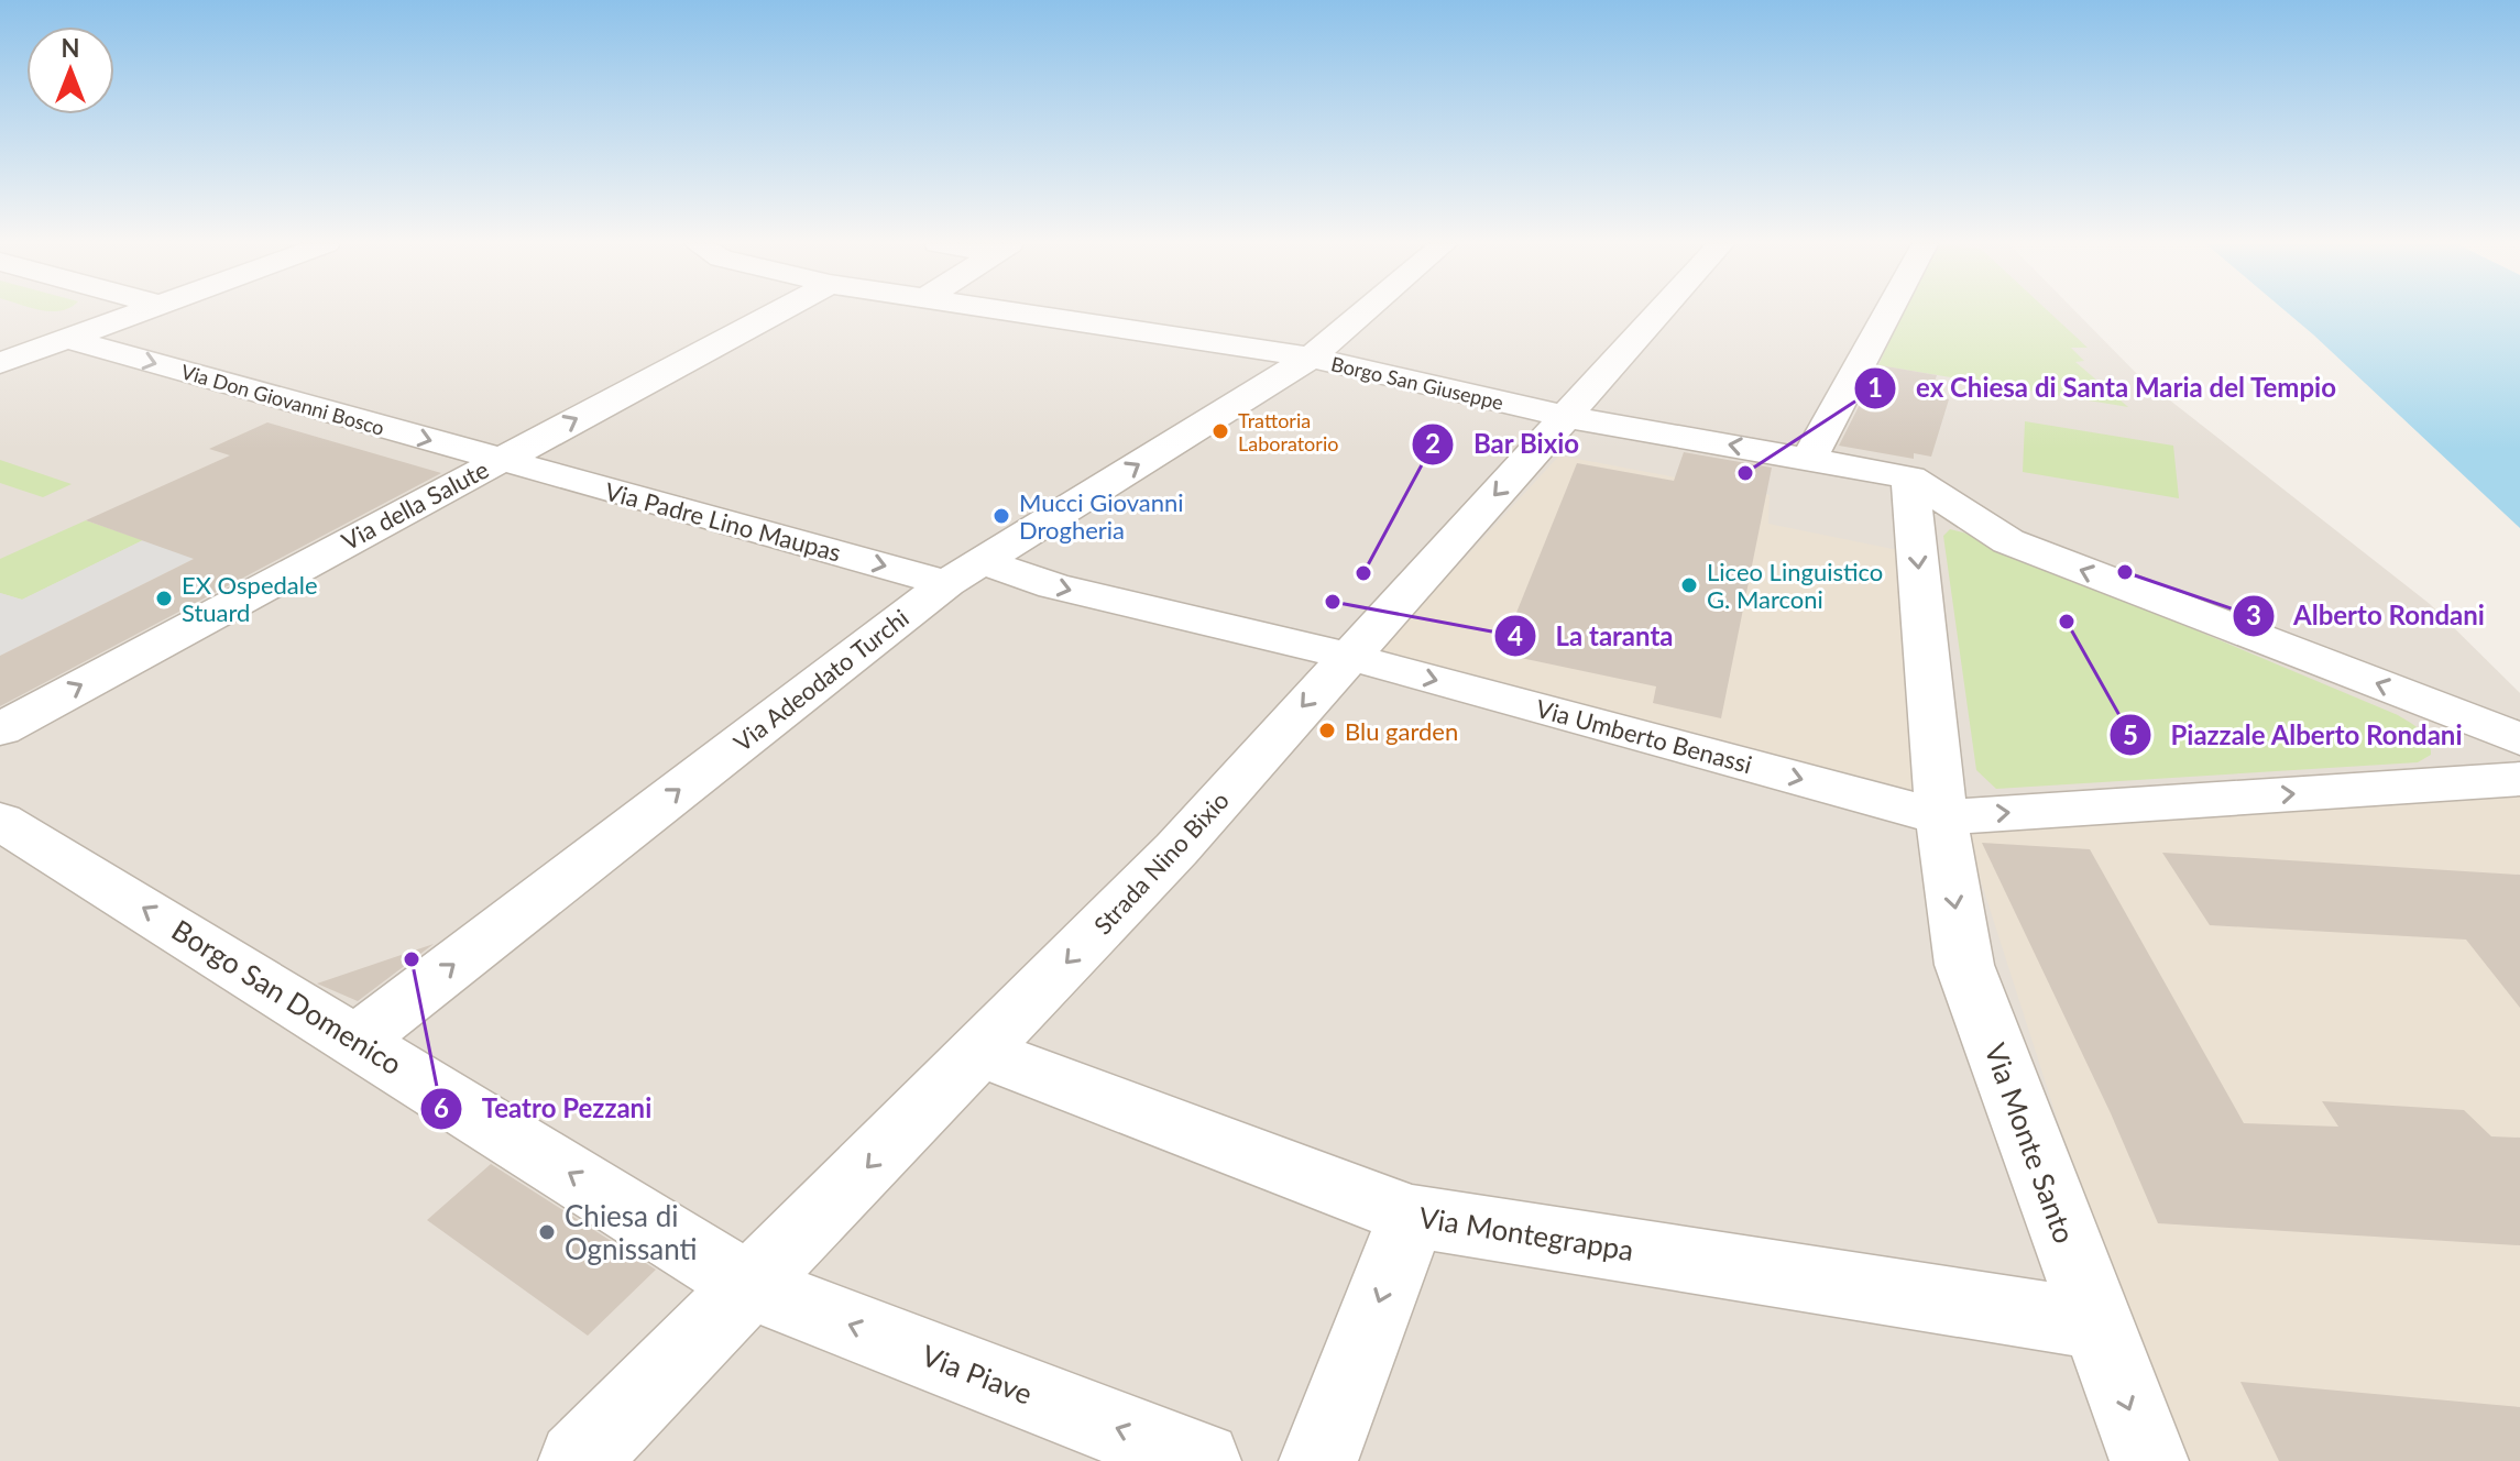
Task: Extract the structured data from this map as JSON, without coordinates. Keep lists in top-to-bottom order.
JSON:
{
  "streets": {
    "street": [
      "Borgo San Giuseppe",
      "Via Don Giovanni Bosco",
      "Via della Salute",
      "Via Padre Lino Maupas",
      "Via Adeodato Turchi",
      "Via Umberto Benassi",
      "Strada Nino Bixio",
      "Borgo San Domenico",
      "Via Monte Santo",
      "Via Montegrappa",
      "Via Piave"
    ]
  },
  "crossings": [
    ["Borgo San Giuseppe", "Via Adeodato Turchi"],
    ["Borgo San Giuseppe", "Strada Nino Bixio"],
    ["Borgo San Giuseppe", "Via Monte Santo"],
    ["Via Don Giovanni Bosco", "Via della Salute"],
    ["Via Don Giovanni Bosco", "Via Padre Lino Maupas"],
    ["Via della Salute", "Via Padre Lino Maupas"],
    ["Via Padre Lino Maupas", "Via Adeodato Turchi"],
    ["Via Padre Lino Maupas", "Via Umberto Benassi"],
    ["Via Padre Lino Maupas", "Strada Nino Bixio"],
    ["Via Adeodato Turchi", "Borgo San Domenico"],
    ["Via Umberto Benassi", "Strada Nino Bixio"],
    ["Via Umberto Benassi", "Via Monte Santo"],
    ["Strada Nino Bixio", "Borgo San Domenico"],
    ["Strada Nino Bixio", "Via Montegrappa"],
    ["Strada Nino Bixio", "Via Piave"],
    ["Borgo San Domenico", "Via Piave"],
    ["Via Monte Santo", "Via Montegrappa"]
  ],
  "one_way": [
    "Via Don Giovanni Bosco",
    "Via della Salute",
    "Via Padre Lino Maupas",
    "Via Adeodato Turchi",
    "Strada Nino Bixio",
    "Borgo San Domenico",
    "Via Monte Santo",
    "Via Piave"
  ],
  "places": [
    "Trattoria Laboratorio",
    "ex Chiesa di Santa Maria del Tempio",
    "Mucci Giovanni Drogheria",
    "Alberto Rondani",
    "Bar Bixio",
    "Liceo Linguistico G. Marconi",
    "EX Ospedale Stuard",
    "La taranta",
    "Piazzale Alberto Rondani",
    "Blu garden",
    "Teatro Pezzani",
    "Chiesa di Ognissanti"
  ],
  "north": "top"
}
